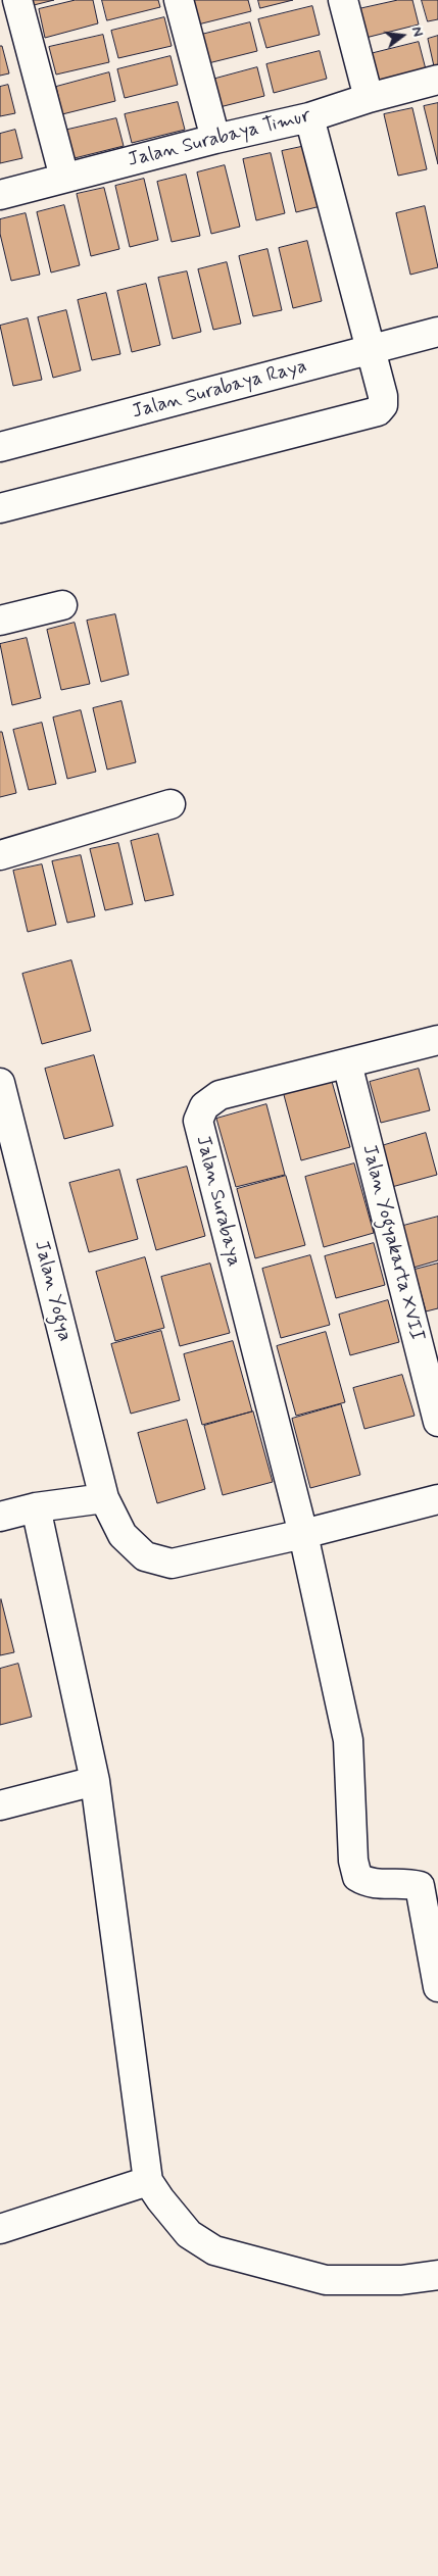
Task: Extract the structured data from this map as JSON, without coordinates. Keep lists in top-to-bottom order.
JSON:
{
  "streets": {
    "street": [
      "Jalan Surabaya Timur",
      "Jalan Surabaya Raya",
      "Jalan Surabaya",
      "Jalan Yogyakarta XVII",
      "Jalan Yogya"
    ]
  },
  "crossings": [
    ["Jalan Surabaya", "Jalan Yogyakarta XVII"],
    ["Jalan Surabaya", "Jalan Yogya"]
  ],
  "north": "right"
}
